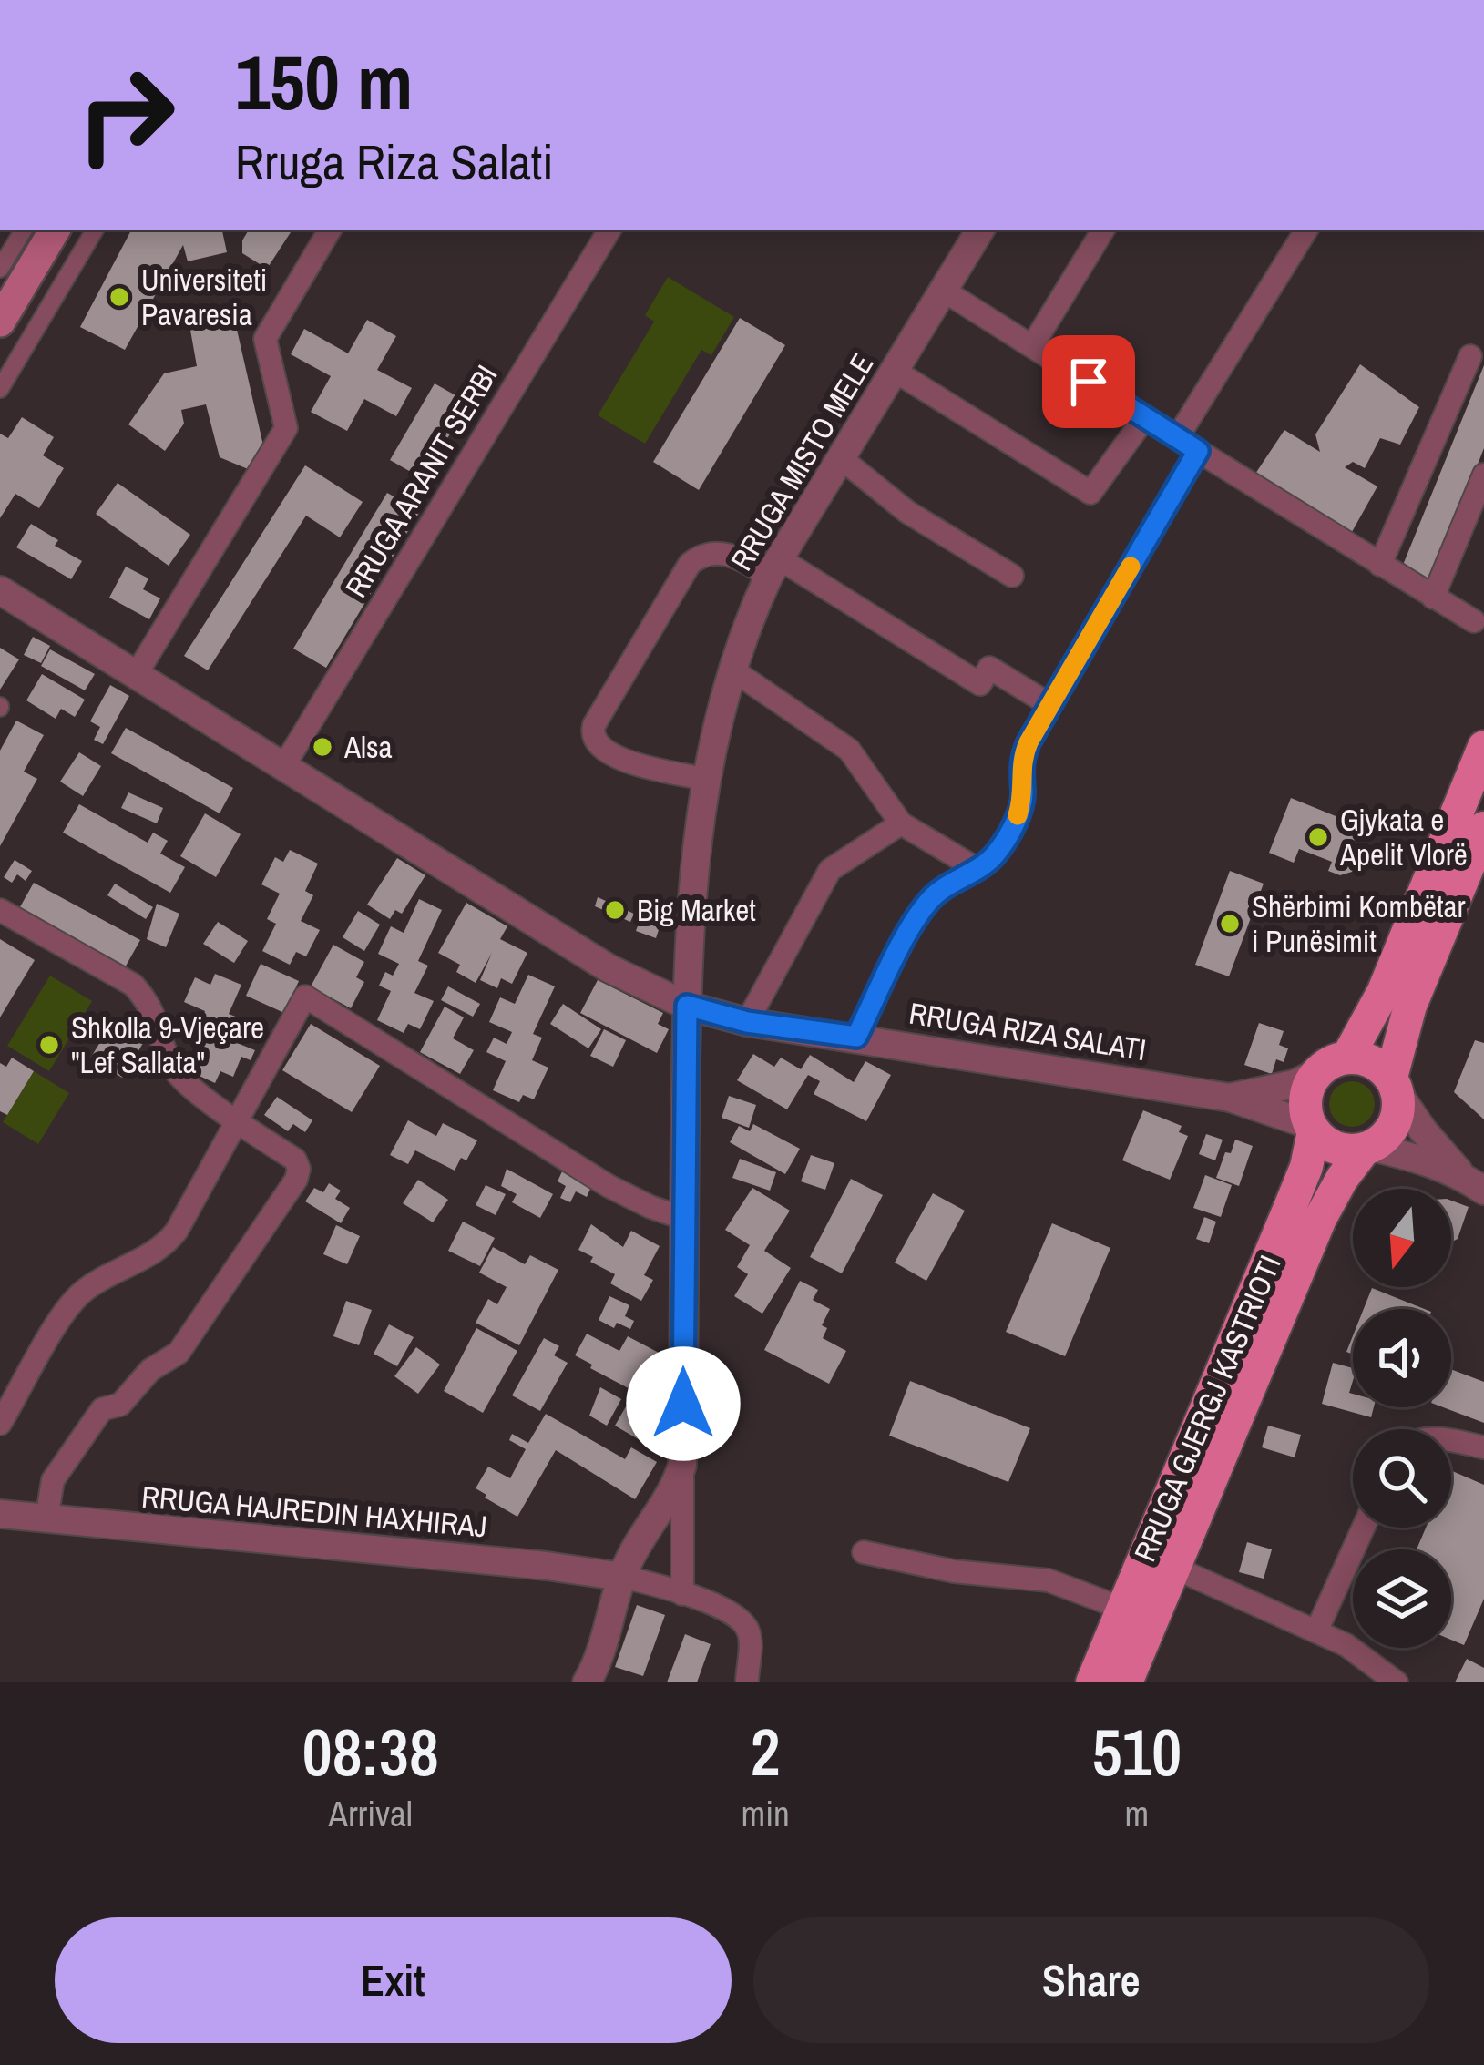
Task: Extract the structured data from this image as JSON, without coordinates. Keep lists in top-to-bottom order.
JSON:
{
  "streets": {
    "main road": ["RRUGA GJERGJ KASTRIOTI"],
    "street": [
      "RRUGA MISTO MELE",
      "RRUGA ARANIT SERBI",
      "RRUGA RIZA SALATI",
      "RRUGA HAJREDIN HAXHIRAJ"
    ]
  },
  "crossings": [
    ["RRUGA MISTO MELE", "RRUGA RIZA SALATI"],
    ["RRUGA ARANIT SERBI", "RRUGA RIZA SALATI"]
  ],
  "places": [
    "Universiteti Pavaresia",
    "Alsa",
    "Gjykata e Apelit Vlorë",
    "Big Market",
    "Shërbimi Kombëtar i Punësimit",
    "Shkolla 9-Vjeçare \"Lef Sallata\""
  ],
  "north": "bottom",
  "page": {
    "turn": ["150 m", "Rruga Riza Salati"],
    "eta": [
      "08:38",
      "Arrival",
      "2",
      "min",
      "510",
      "m"
    ],
    "buttons": ["Exit", "Share"]
  }
}
